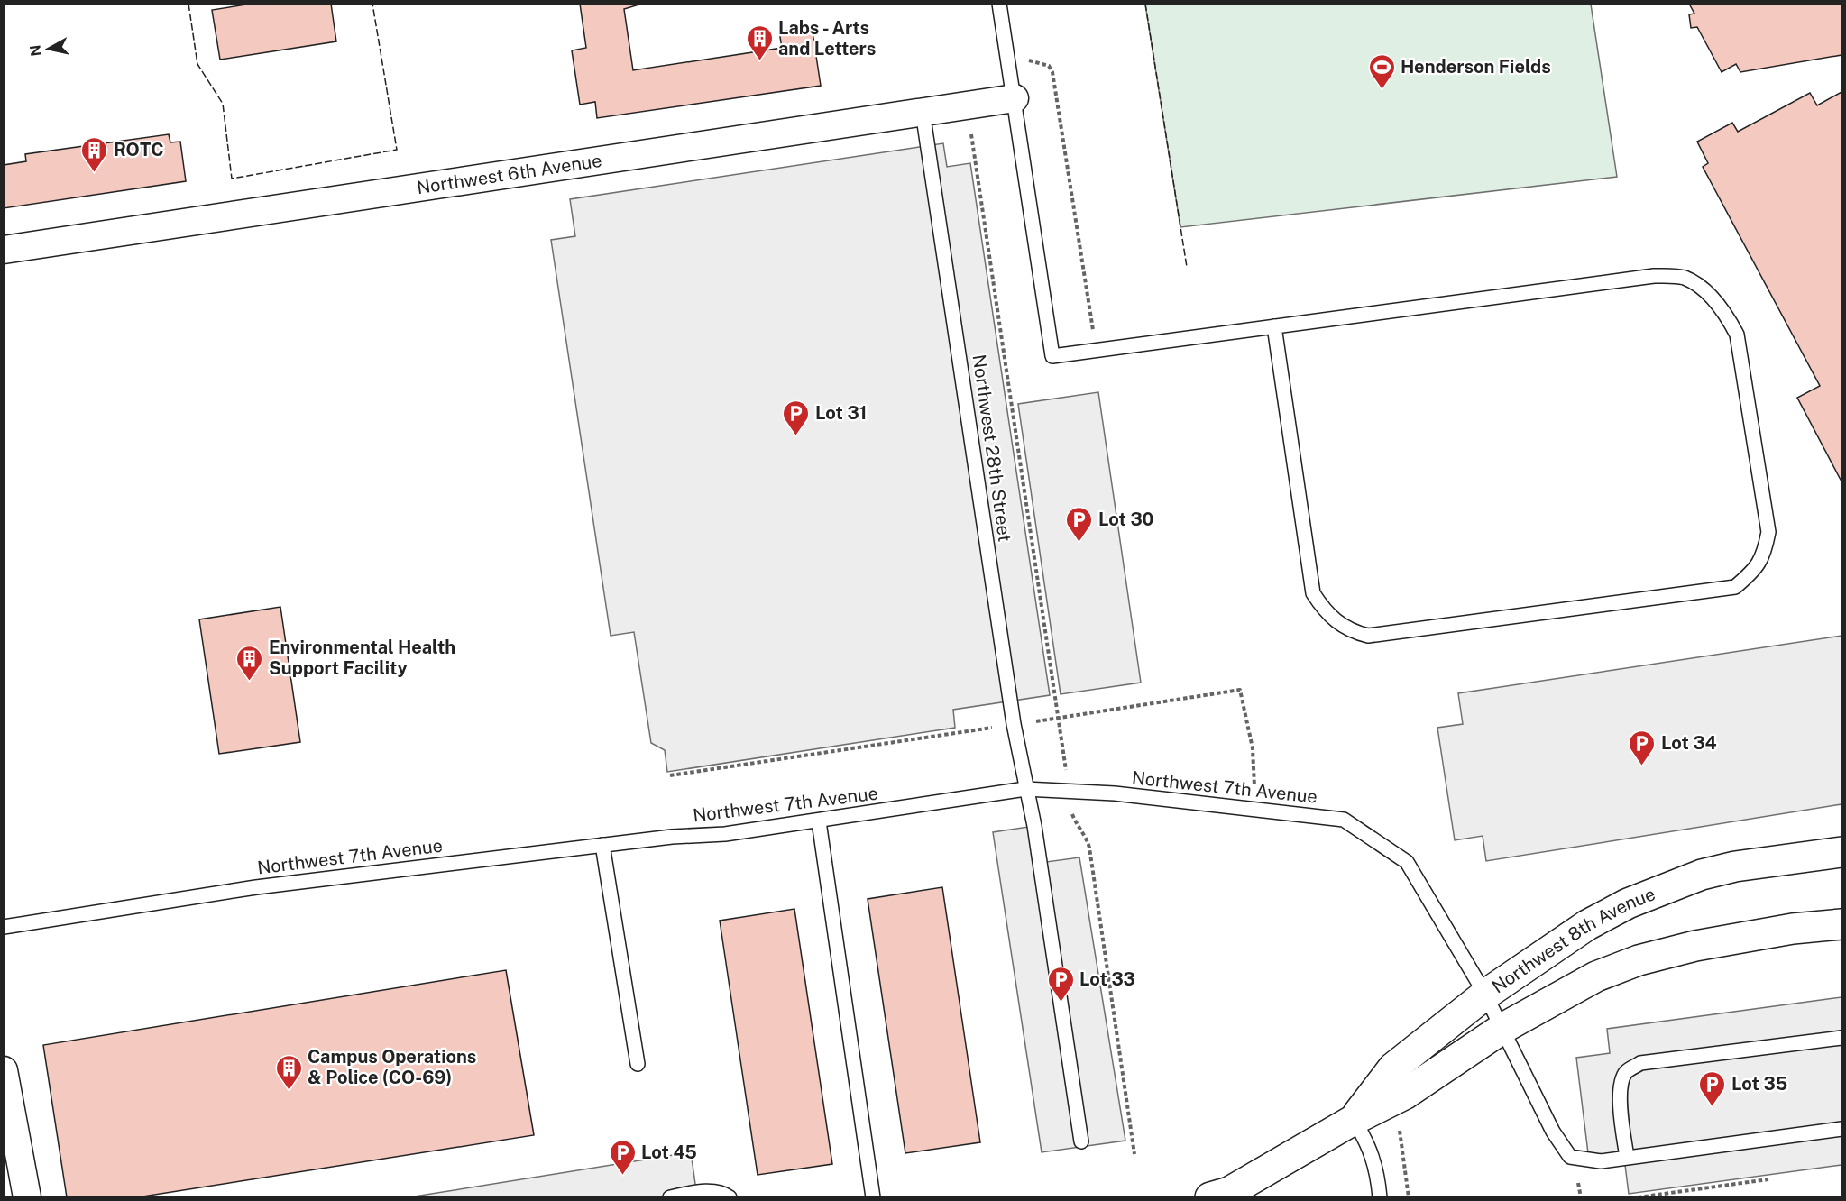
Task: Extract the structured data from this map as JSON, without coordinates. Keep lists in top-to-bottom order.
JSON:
{
  "streets": {
    "street": ["Northwest 6th Avenue", "Northwest 8th Avenue"],
    "lane": ["Northwest 28th Street", "Northwest 7th Avenue"]
  },
  "crossings": [
    ["Northwest 6th Avenue", "Northwest 28th Street"],
    ["Northwest 28th Street", "Northwest 7th Avenue"],
    ["Northwest 7th Avenue", "Northwest 8th Avenue"]
  ],
  "places": {
    "building": [
      "Labs - Arts and Letters",
      "ROTC",
      "Environmental Health Support Facility",
      "Campus Operations & Police (CO-69)"
    ],
    "sports": ["Henderson Fields"],
    "parking": [
      "Lot 31",
      "Lot 30",
      "Lot 34",
      "Lot 33",
      "Lot 35",
      "Lot 45"
    ]
  },
  "north": "left"
}
